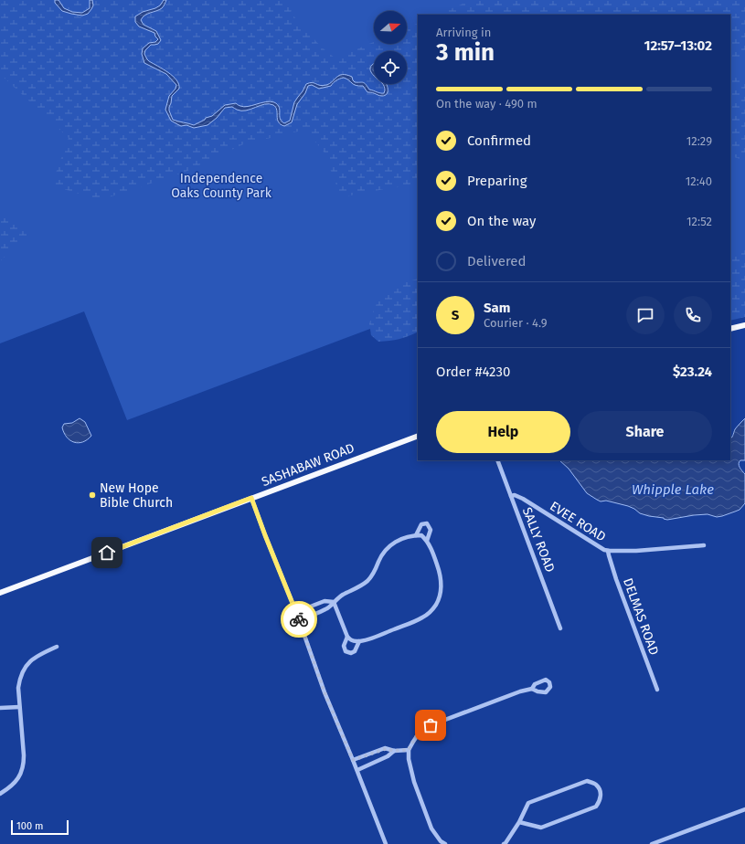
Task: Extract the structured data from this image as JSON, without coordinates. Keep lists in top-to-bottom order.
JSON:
{
  "streets": {
    "main road": ["SASHABAW ROAD"],
    "street": ["EVEE ROAD", "SALLY ROAD", "DELMAS ROAD"]
  },
  "crossings": [
    ["EVEE ROAD", "SALLY ROAD"],
    ["EVEE ROAD", "DELMAS ROAD"]
  ],
  "water": ["Whipple Lake"],
  "parks": ["Independence Oaks County Park"],
  "places": ["New Hope Bible Church"],
  "scale_bar": "100 m",
  "north": "right",
  "page": {
    "heading": ["3 min", "Arriving in", "12:57–13:02"],
    "panel": [
      "Sam",
      "Courier · 4.9",
      "Order #4230",
      "$23.24"
    ],
    "bar": "On the way · 490 m",
    "list": [
      ["Confirmed", "12:29"],
      ["Preparing", "12:40"],
      ["On the way", "12:52"],
      "Delivered"
    ],
    "round": "S",
    "buttons": ["Help", "Share"],
    "scale": "100 m"
  }
}
